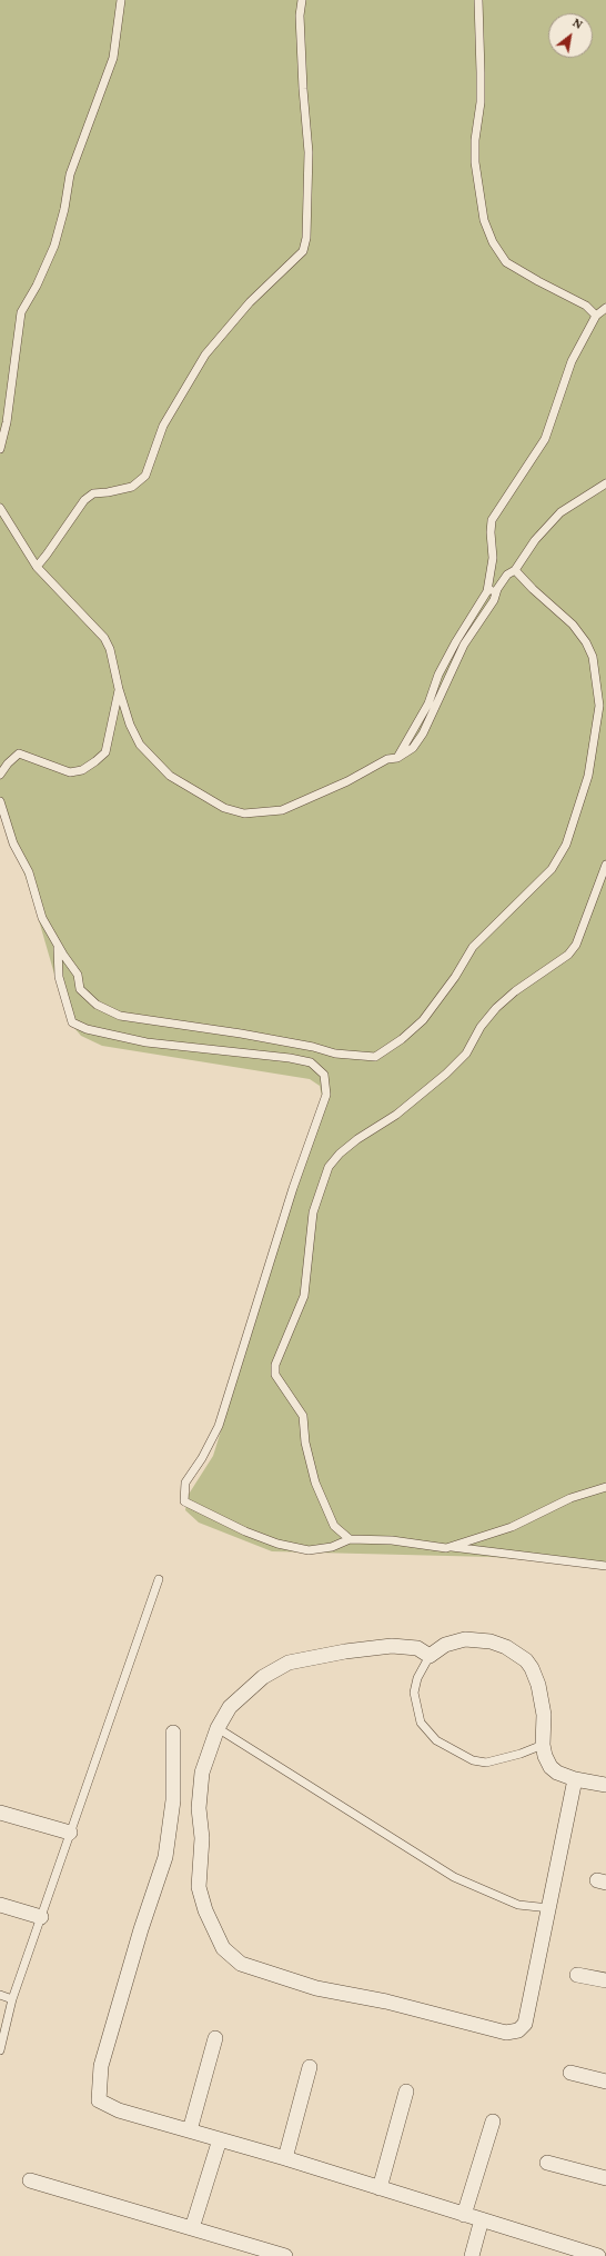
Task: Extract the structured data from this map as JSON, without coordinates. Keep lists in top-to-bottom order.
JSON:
{
  "north": "top right"
}
